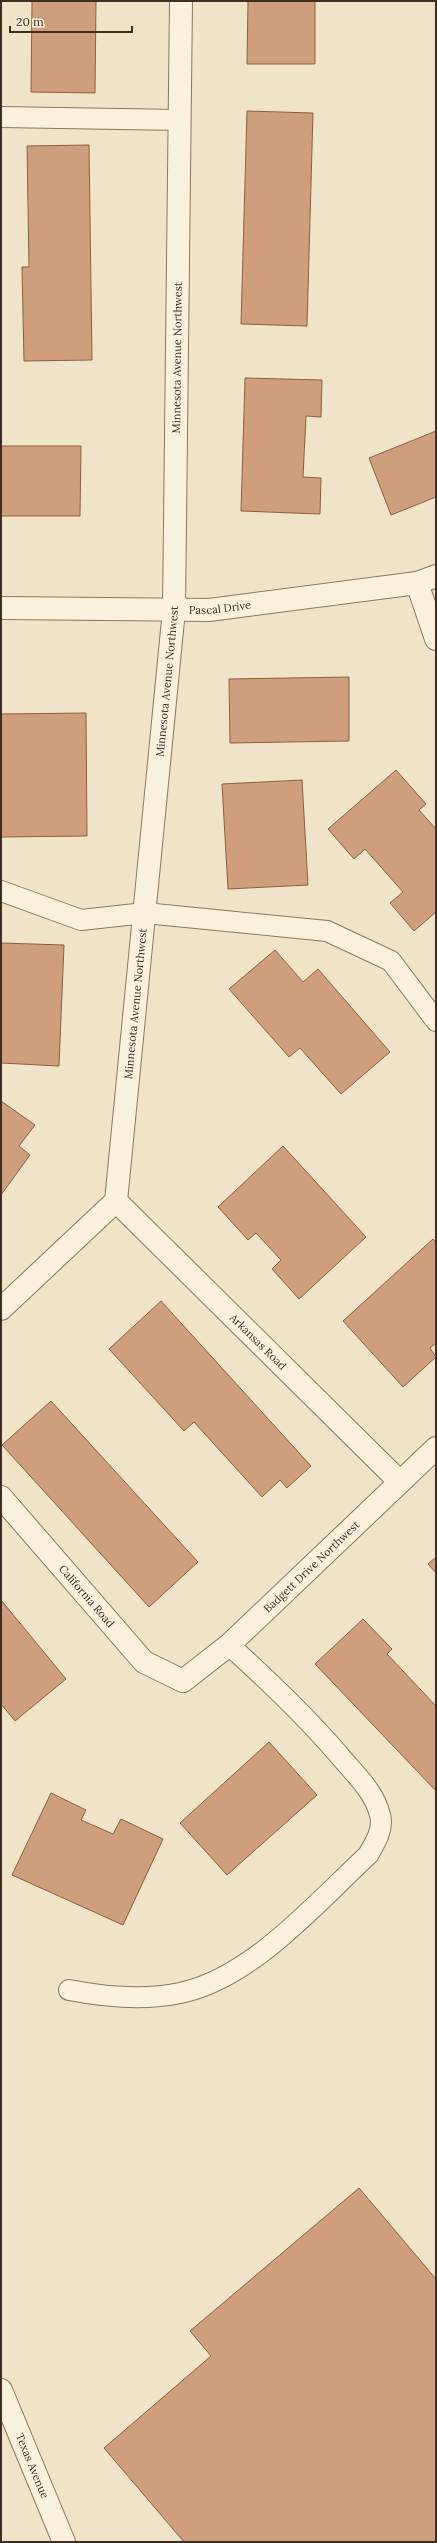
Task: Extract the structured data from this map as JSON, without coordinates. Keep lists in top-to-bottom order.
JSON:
{
  "streets": {
    "street": [
      "Minnesota Avenue Northwest",
      "Pascal Drive",
      "Arkansas Road",
      "Badgett Drive Northwest",
      "California Road",
      "Texas Avenue"
    ]
  },
  "crossings": [
    ["Minnesota Avenue Northwest", "Pascal Drive"],
    ["Minnesota Avenue Northwest", "Arkansas Road"],
    ["Arkansas Road", "Badgett Drive Northwest"],
    ["Badgett Drive Northwest", "California Road"]
  ],
  "scale_bar": "20 m"
}
